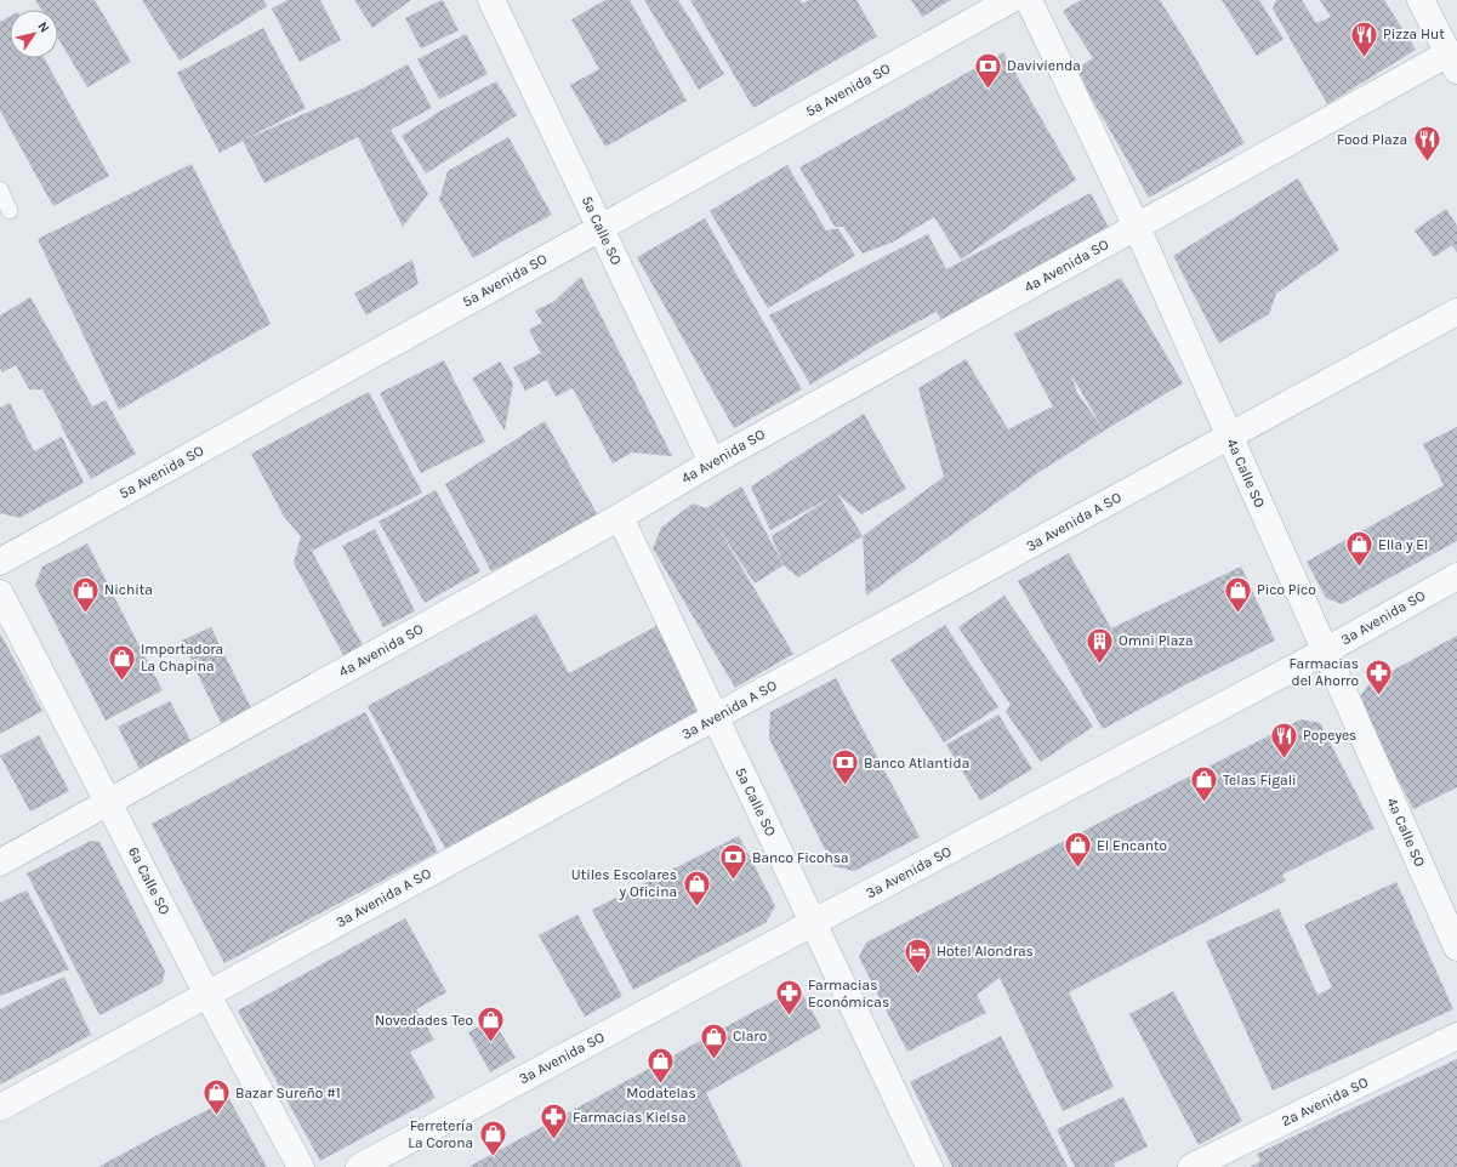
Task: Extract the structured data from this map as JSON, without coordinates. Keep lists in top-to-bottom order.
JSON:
{
  "streets": {
    "street": [
      "5a Avenida SO",
      "5a Calle SO",
      "4a Avenida SO",
      "4a Calle SO",
      "3a Avenida A SO",
      "3a Avenida SO",
      "6a Calle SO",
      "2a Avenida SO"
    ]
  },
  "crossings": [
    ["5a Avenida SO", "5a Calle SO"],
    ["5a Calle SO", "4a Avenida SO"],
    ["5a Calle SO", "3a Avenida A SO"],
    ["5a Calle SO", "3a Avenida SO"],
    ["4a Avenida SO", "4a Calle SO"],
    ["4a Avenida SO", "6a Calle SO"],
    ["4a Calle SO", "3a Avenida A SO"],
    ["4a Calle SO", "3a Avenida SO"],
    ["3a Avenida A SO", "6a Calle SO"]
  ],
  "places": {
    "restaurant": ["Pizza Hut", "Food Plaza", "Popeyes"],
    "bank": ["Davivienda", "Banco Atlantida", "Banco Ficohsa"],
    "shop": [
      "Ella y El",
      "Nichita",
      "Pico Pico",
      "Importadora La Chapina",
      "Telas Figali",
      "El Encanto",
      "Utiles Escolares y Oficina",
      "Novedades Teo",
      "Claro",
      "Modatelas",
      "Bazar Sureño #1",
      "Ferretería La Corona"
    ],
    "building": ["Omni Plaza"],
    "pharmacy": ["Farmacias del Ahorro", "Farmacias Económicas", "Farmacias Kielsa"],
    "hotel": ["Hotel Alondras"]
  },
  "north": "top right"
}
